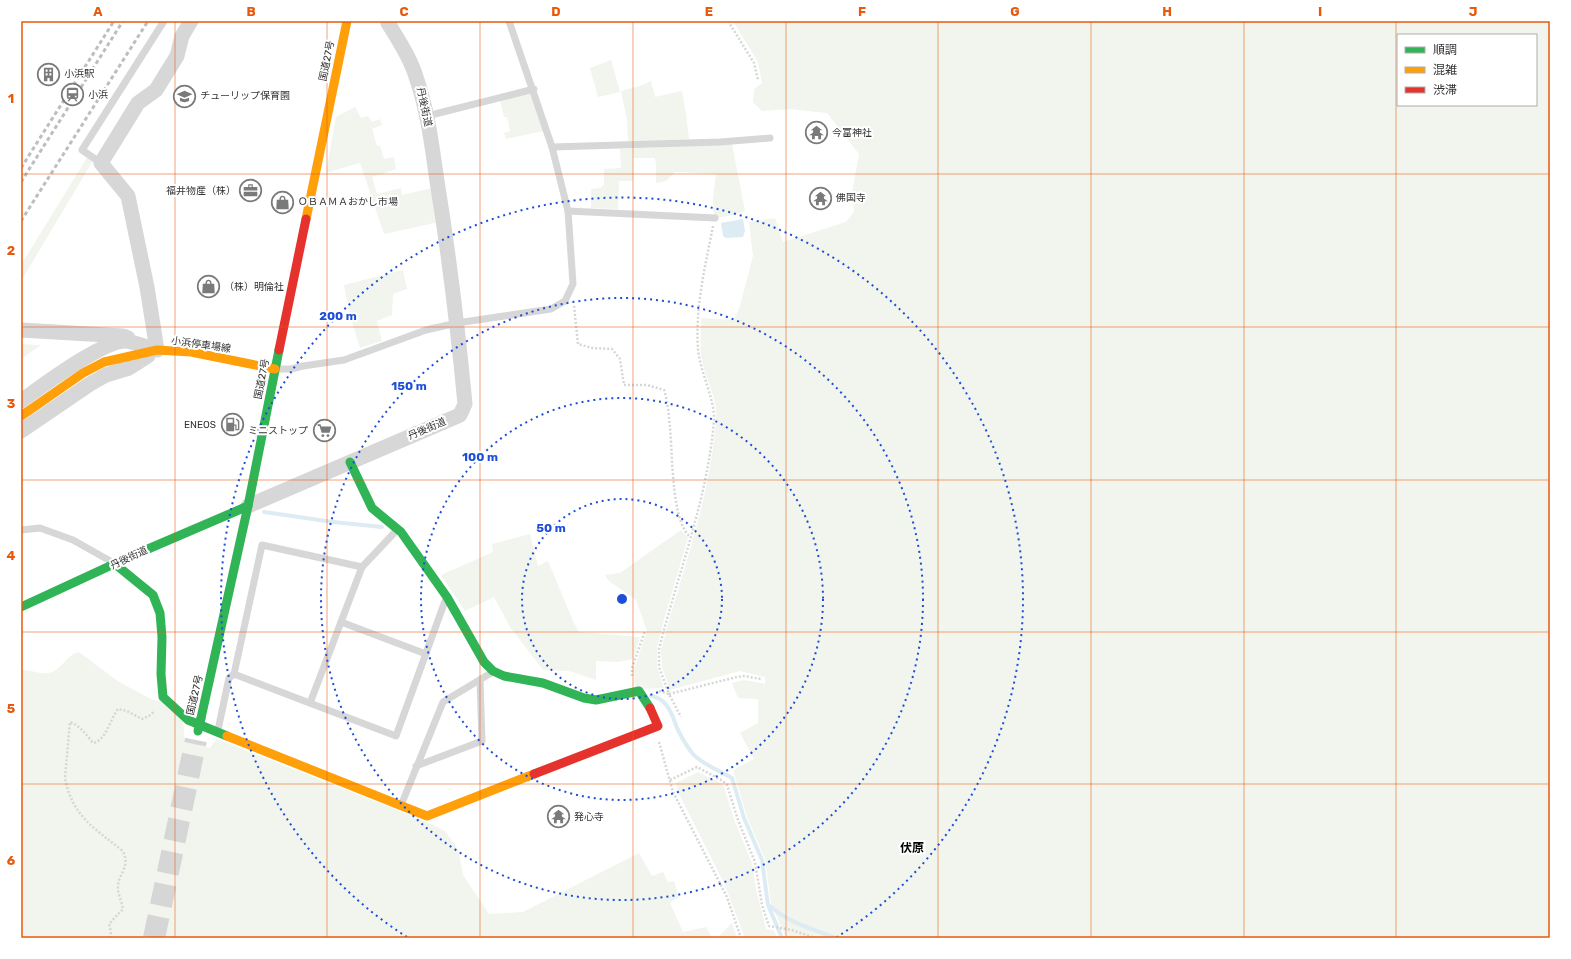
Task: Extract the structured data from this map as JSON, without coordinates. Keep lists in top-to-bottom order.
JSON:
{
  "streets": {
    "main road": ["国道27号", "丹後街道", "小浜停車場線"]
  },
  "crossings": [
    ["国道27号", "丹後街道"],
    ["国道27号", "小浜停車場線"]
  ],
  "districts": ["伏原"],
  "places": {
    "building": ["小浜駅"],
    "station": ["小浜"],
    "school or university": ["チューリップ保育園"],
    "temple": ["今富神社", "佛国寺", "発心寺"],
    "office": ["福井物産（株）"],
    "shop": ["ＯＢＡＭＡおかし市場", "（株）明倫社"],
    "fuel station": ["ENEOS"],
    "supermarket": ["ミニストップ"]
  },
  "legend": ["順調", "混雑", "渋滞"],
  "grid": {
    "columns": [
      "A",
      "B",
      "C",
      "D",
      "E",
      "F",
      "G",
      "H",
      "I",
      "J"
    ],
    "rows": [
      "1",
      "2",
      "3",
      "4",
      "5",
      "6"
    ]
  },
  "rings": [
    "200 m",
    "150 m",
    "100 m",
    "50 m"
  ]
}
